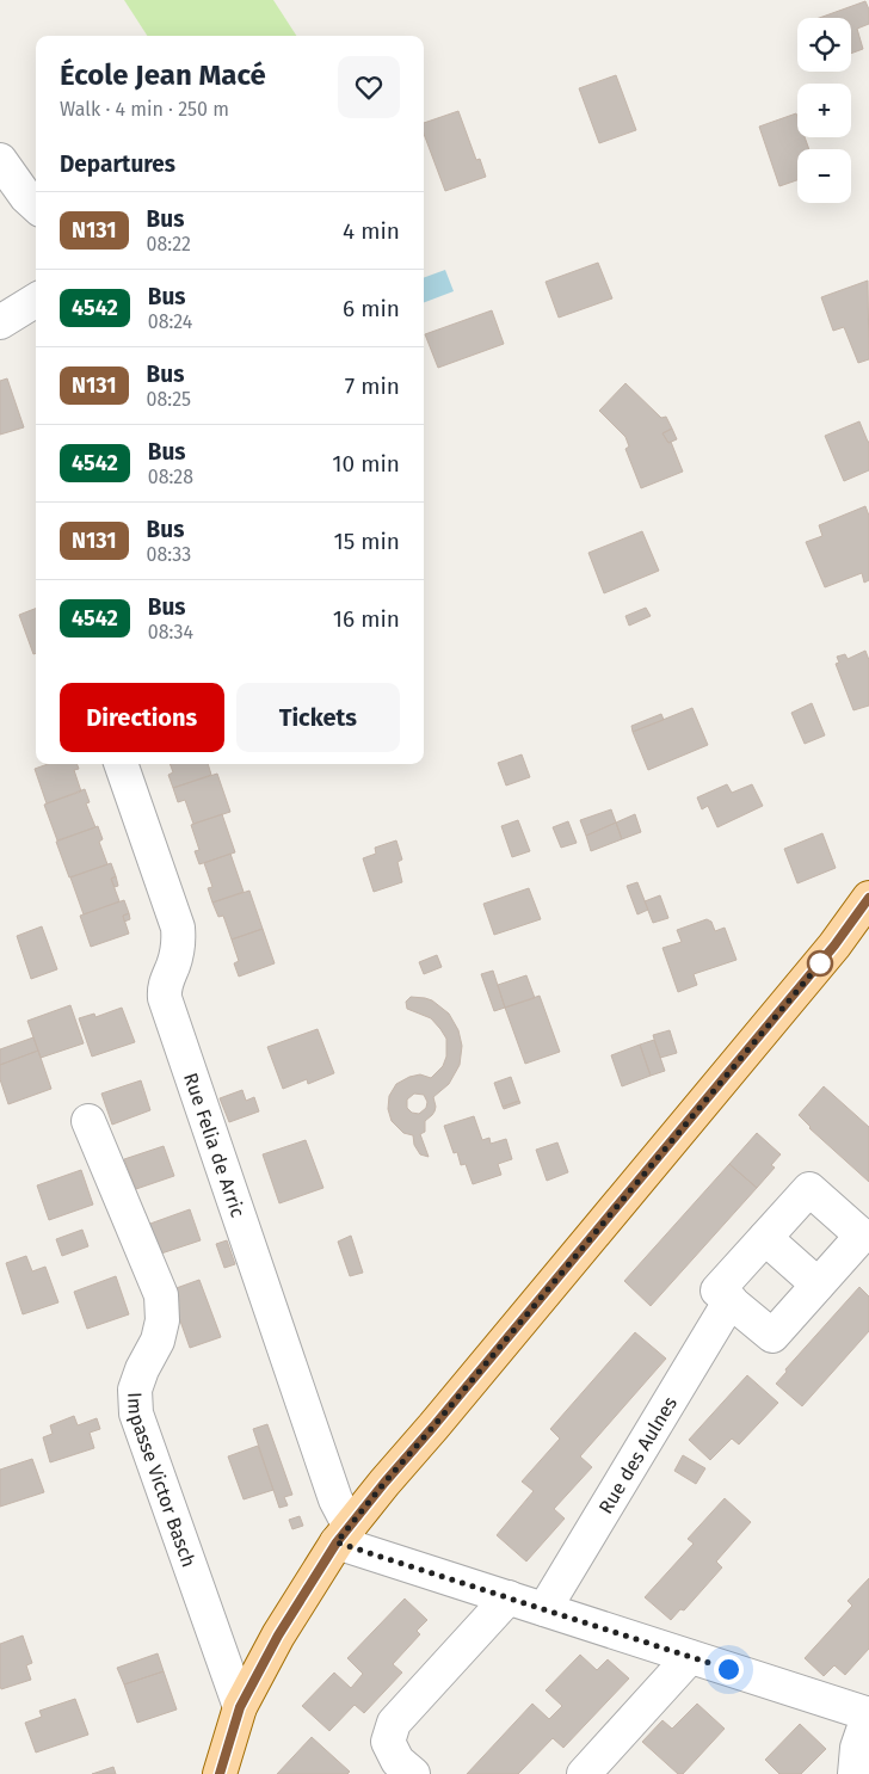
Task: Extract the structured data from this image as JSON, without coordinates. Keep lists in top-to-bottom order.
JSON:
{
  "streets": {
    "street": ["Rue Felia de Arric", "Rue des Aulnes", "Impasse Victor Basch"]
  },
  "lines": ["bus line N131"],
  "page": {
    "map_buttons": ["+", "−"],
    "heading": [
      ["École Jean Macé", "Walk · 4 min · 250 m"],
      "Departures"
    ],
    "list": [
      {
        "mark": "N131",
        "name": "Bus",
        "note": "08:22",
        "value": "4 min"
      },
      {
        "mark": "4542",
        "name": "Bus",
        "note": "08:24",
        "value": "6 min"
      },
      {
        "mark": "N131",
        "name": "Bus",
        "note": "08:25",
        "value": "7 min"
      },
      {
        "mark": "4542",
        "name": "Bus",
        "note": "08:28",
        "value": "10 min"
      },
      {
        "mark": "N131",
        "name": "Bus",
        "note": "08:33",
        "value": "15 min"
      },
      {
        "mark": "4542",
        "name": "Bus",
        "note": "08:34",
        "value": "16 min"
      }
    ],
    "buttons": ["Directions", "Tickets"]
  }
}
